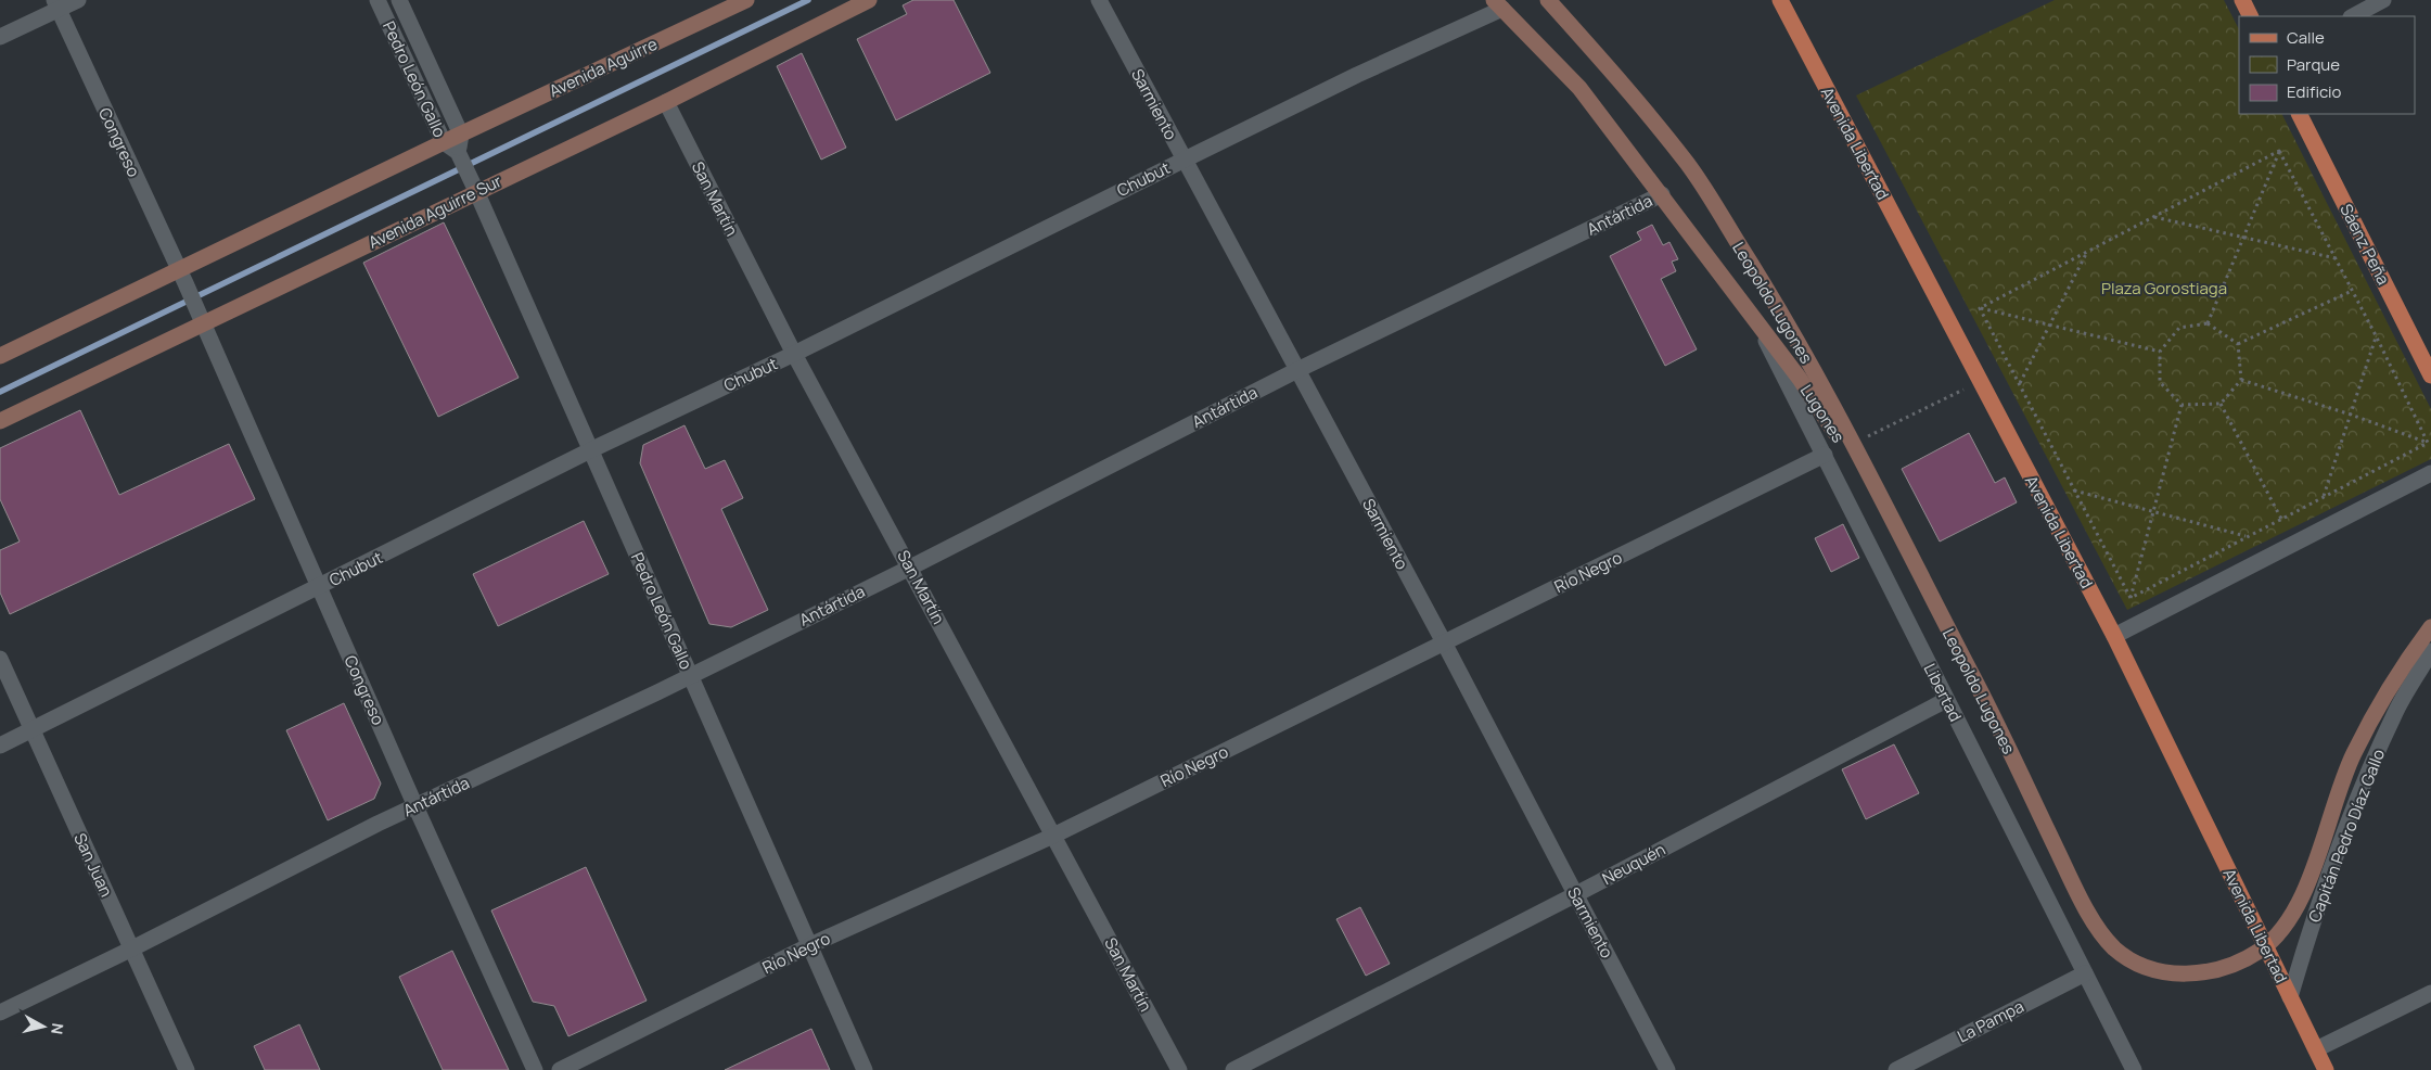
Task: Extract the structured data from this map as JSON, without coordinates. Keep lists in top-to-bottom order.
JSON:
{
  "streets": {
    "main road": [
      "Avenida Aguirre",
      "Avenida Libertad",
      "Avenida Aguirre Sur",
      "Sáenz Peña",
      "Leopoldo Lugones",
      "Lugones"
    ],
    "street": [
      "Pedro León Gallo",
      "Sarmiento",
      "Congreso",
      "Chubut",
      "San Martín",
      "Antártida",
      "Río Negro",
      "Libertad",
      "Capitán Pedro Díaz Gallo",
      "Neuquén",
      "San Juan",
      "La Pampa"
    ]
  },
  "crossings": [
    ["Avenida Aguirre", "Pedro León Gallo"],
    ["Pedro León Gallo", "Chubut"],
    ["Pedro León Gallo", "Avenida Aguirre Sur"],
    ["Pedro León Gallo", "Antártida"],
    ["Pedro León Gallo", "Río Negro"],
    ["Sarmiento", "Chubut"],
    ["Sarmiento", "Antártida"],
    ["Sarmiento", "Río Negro"],
    ["Sarmiento", "Neuquén"],
    ["Congreso", "Chubut"],
    ["Congreso", "Avenida Aguirre Sur"],
    ["Congreso", "Antártida"],
    ["Avenida Libertad", "Capitán Pedro Díaz Gallo"],
    ["Chubut", "San Martín"],
    ["Chubut", "Leopoldo Lugones"],
    ["Chubut", "San Juan"],
    ["San Martín", "Avenida Aguirre Sur"],
    ["San Martín", "Antártida"],
    ["San Martín", "Río Negro"],
    ["Antártida", "Leopoldo Lugones"],
    ["Antártida", "San Juan"],
    ["Leopoldo Lugones", "Lugones"],
    ["Leopoldo Lugones", "Libertad"],
    ["Lugones", "Libertad"],
    ["Río Negro", "Libertad"],
    ["Libertad", "Neuquén"],
    ["Libertad", "La Pampa"]
  ],
  "parks": ["Plaza Gorostiaga"],
  "legend": ["Calle", "Parque", "Edificio"],
  "north": "right"
}
